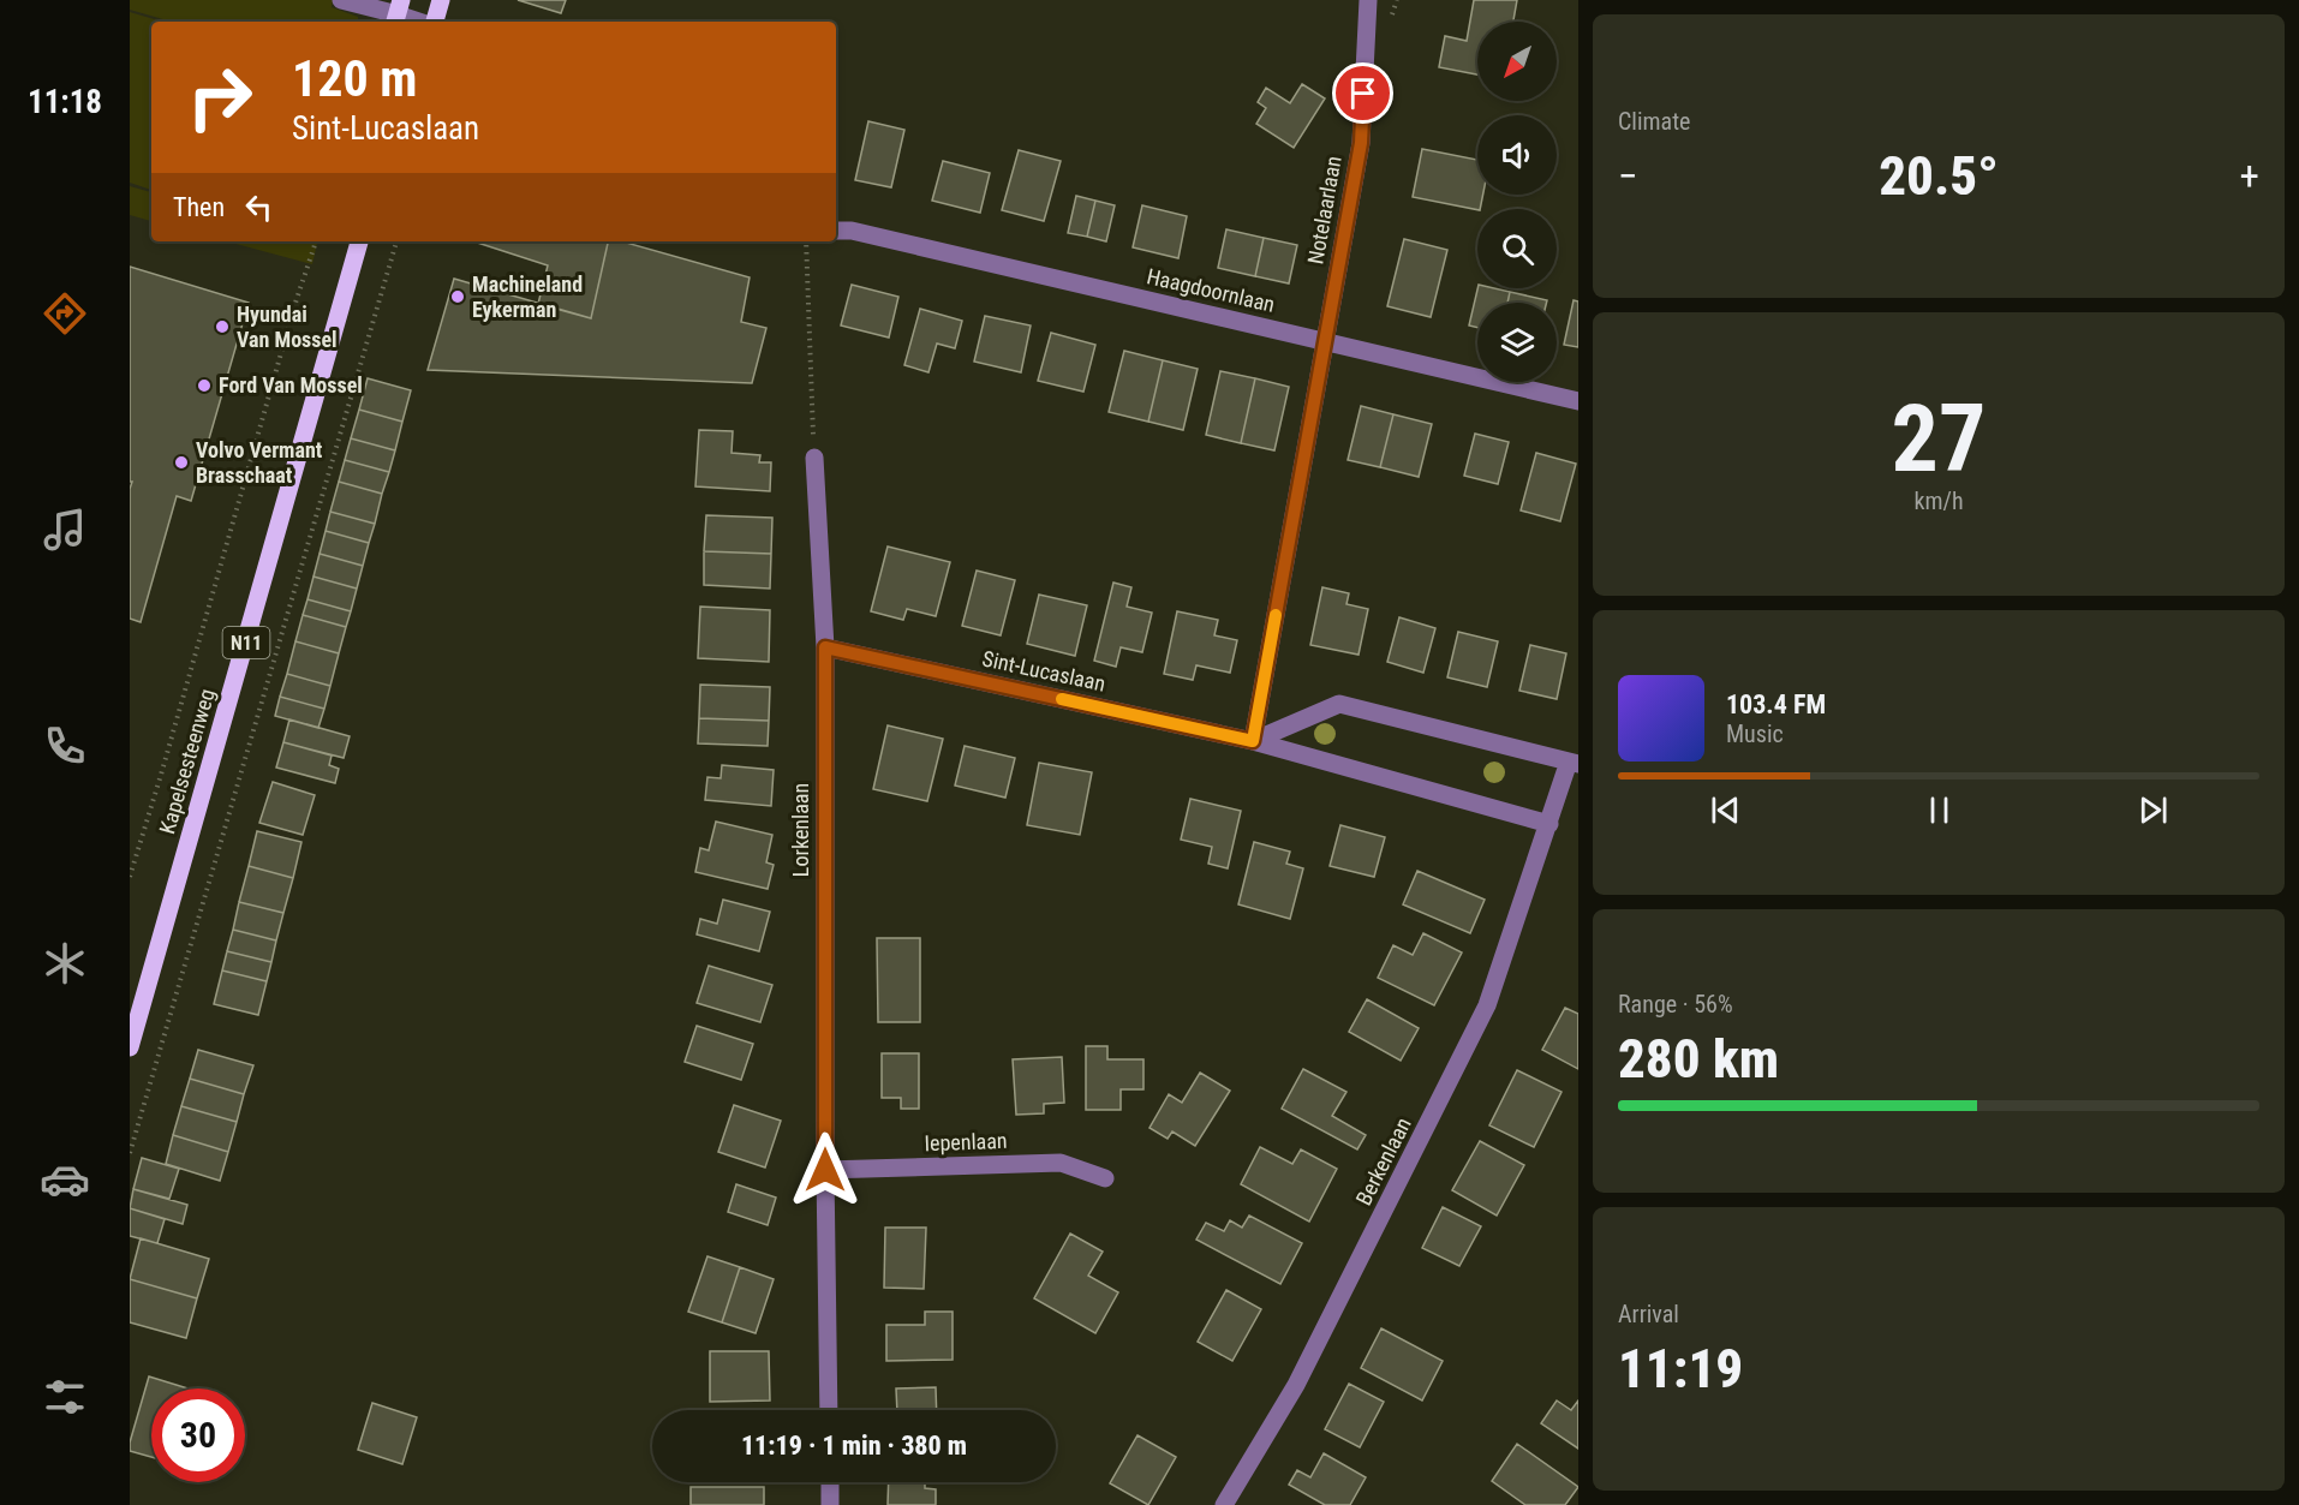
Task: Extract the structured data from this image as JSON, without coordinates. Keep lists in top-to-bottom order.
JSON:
{
  "streets": {
    "main road": ["N11", "Kapelsesteenweg"],
    "street": [
      "Notelaarlaan",
      "Haagdoornlaan",
      "Sint-Lucaslaan",
      "Lorkenlaan",
      "Iepenlaan",
      "Berkenlaan"
    ]
  },
  "crossings": [
    ["Notelaarlaan", "Haagdoornlaan"],
    ["Notelaarlaan", "Sint-Lucaslaan"],
    ["Sint-Lucaslaan", "Lorkenlaan"],
    ["Sint-Lucaslaan", "Berkenlaan"],
    ["Lorkenlaan", "Iepenlaan"]
  ],
  "places": [
    "Machineland Eykerman",
    "Hyundai Van Mossel",
    "Ford Van Mossel",
    "Volvo Vermant Brasschaat"
  ],
  "north": "bottom left",
  "page": {
    "tabs": "11:18",
    "tile": [
      "Climate",
      ["27", "km/h"],
      ["Range · 56%", "280 km"],
      ["Arrival", "11:19"]
    ],
    "turn": ["120 m", "Sint-Lucaslaan"],
    "heat": ["−", "20.5°", "+"],
    "then": "Then",
    "song": ["103.4 FM", "Music"],
    "limit": "30",
    "trip": "11:19 · 1 min · 380 m"
  }
}
